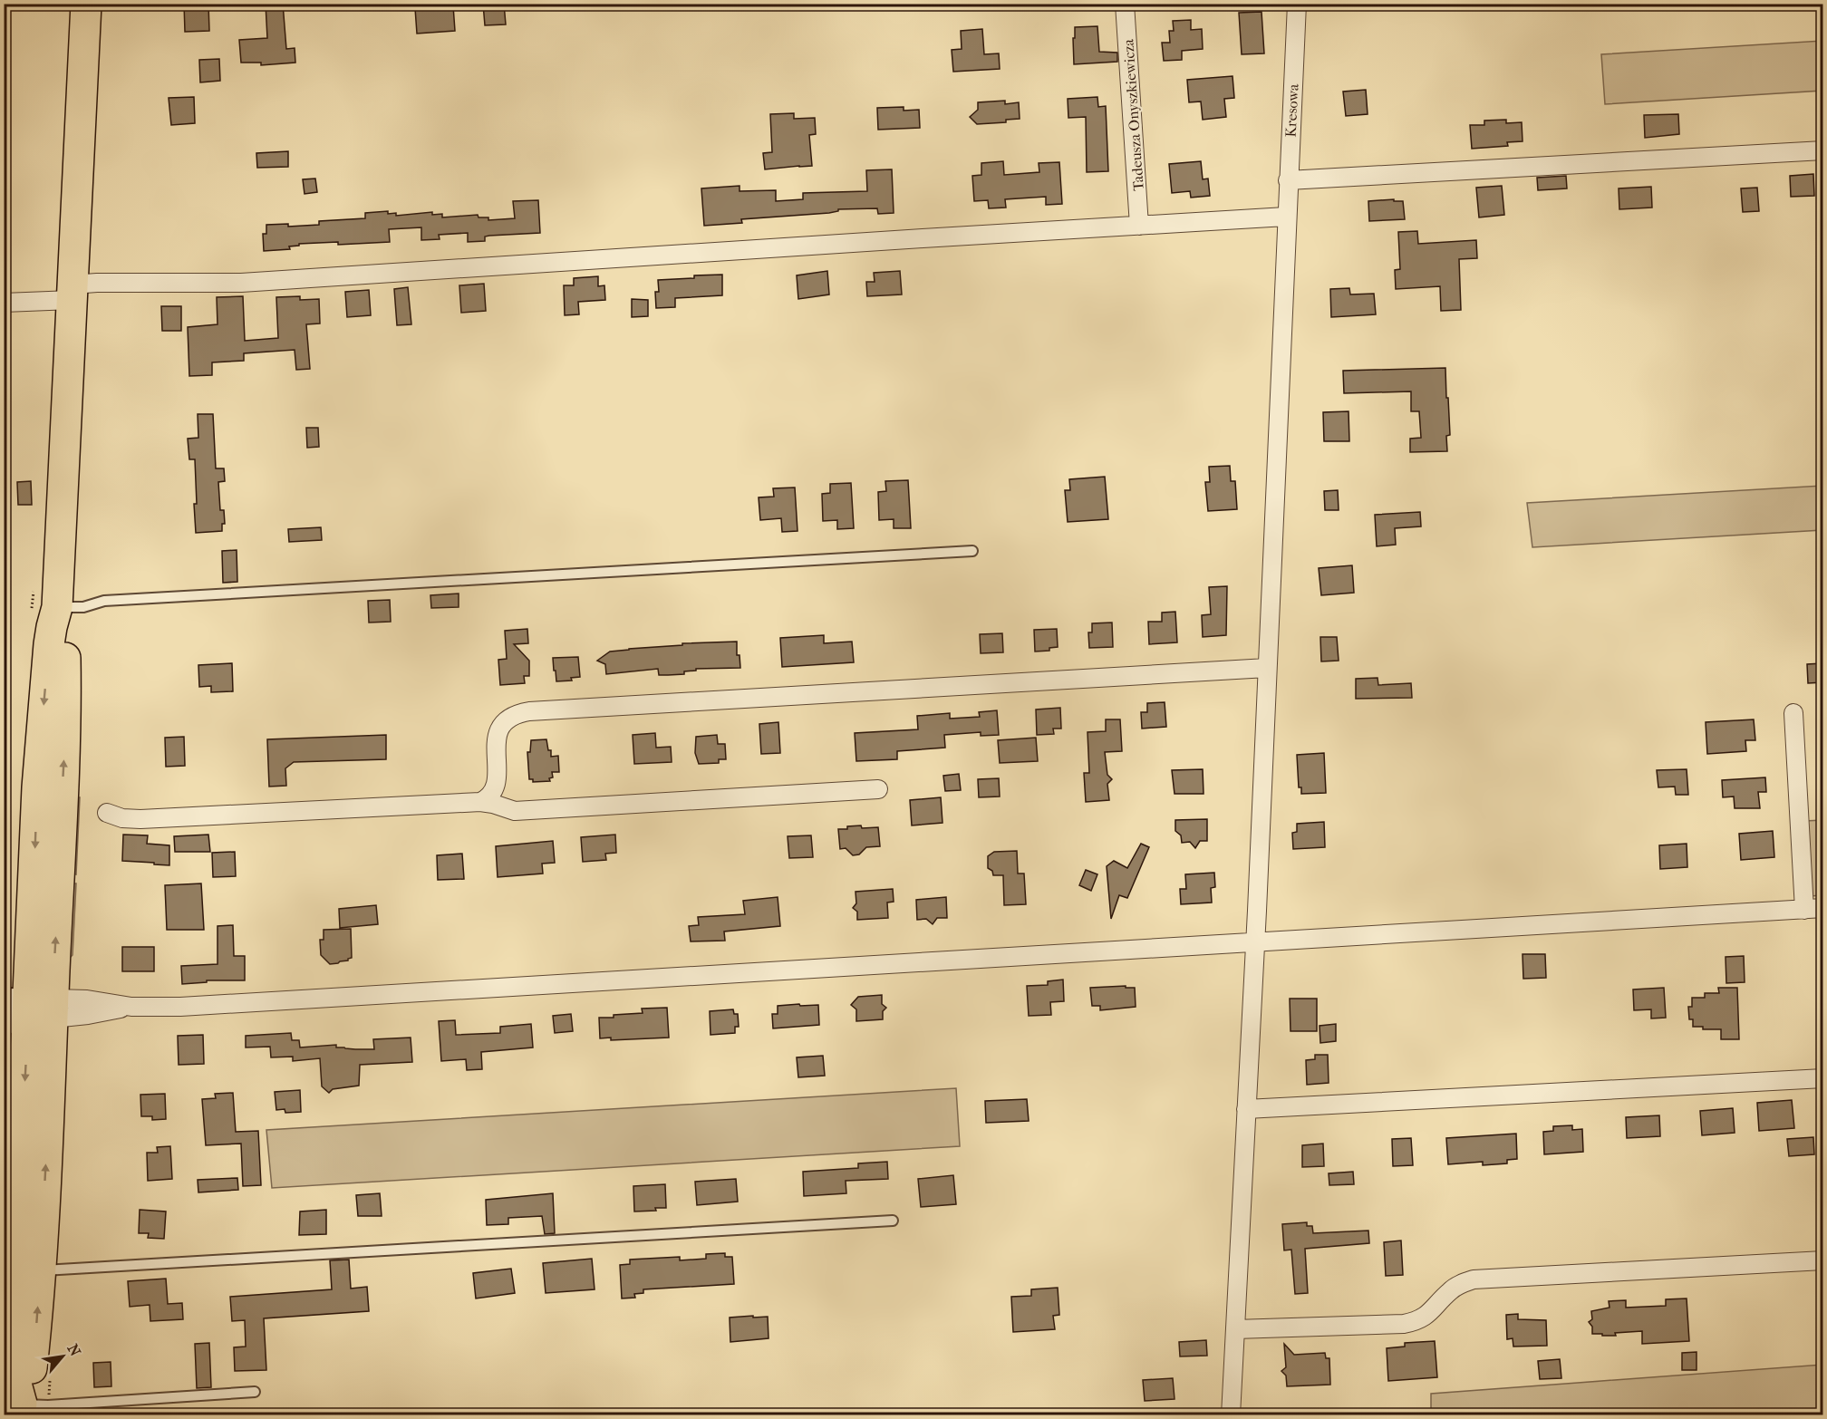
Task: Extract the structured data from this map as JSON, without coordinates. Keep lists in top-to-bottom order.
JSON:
{
  "streets": {
    "street": ["Kresowa", "Tadeusza Onyszkiewicza"]
  },
  "north": "top right"
}
